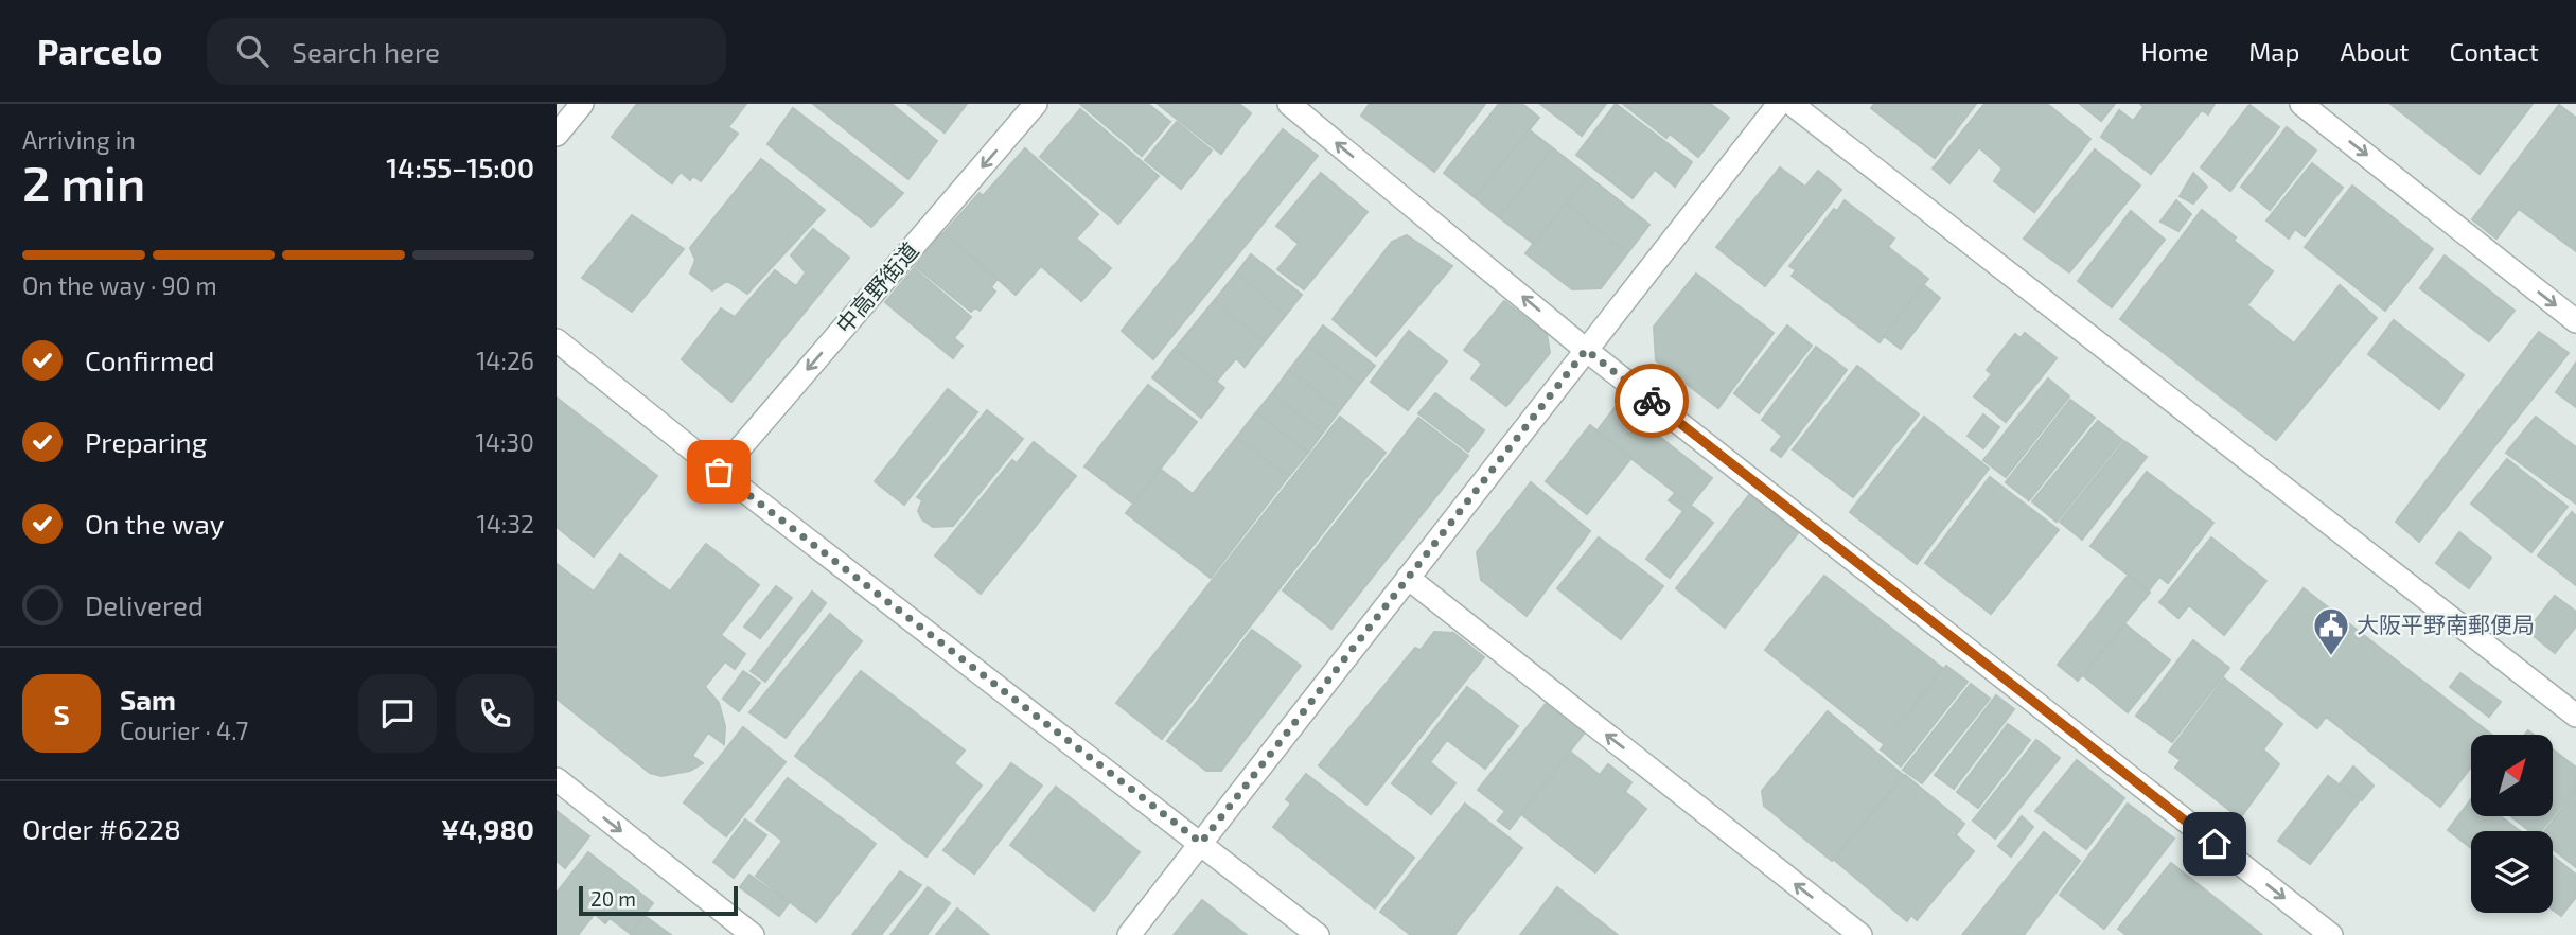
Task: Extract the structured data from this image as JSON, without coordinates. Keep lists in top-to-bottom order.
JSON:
{
  "streets": {
    "street": ["中高野街道"]
  },
  "one_way": ["中高野街道"],
  "places": {
    "public building": ["大阪平野南郵便局"]
  },
  "scale_bar": "20 m",
  "north": "top right",
  "page": {
    "header": "Parcelo",
    "search": "Search here",
    "nav": [
      "Home",
      "Map",
      "About",
      "Contact"
    ],
    "heading": ["2 min", "Arriving in", "14:55–15:00"],
    "panel": [
      "Sam",
      "Courier · 4.7",
      "Order #6228",
      "¥4,980"
    ],
    "bar": "On the way · 90 m",
    "list": [
      ["Confirmed", "14:26"],
      ["Preparing", "14:30"],
      ["On the way", "14:32"],
      "Delivered"
    ],
    "round": "S",
    "scale": "20 m"
  }
}
